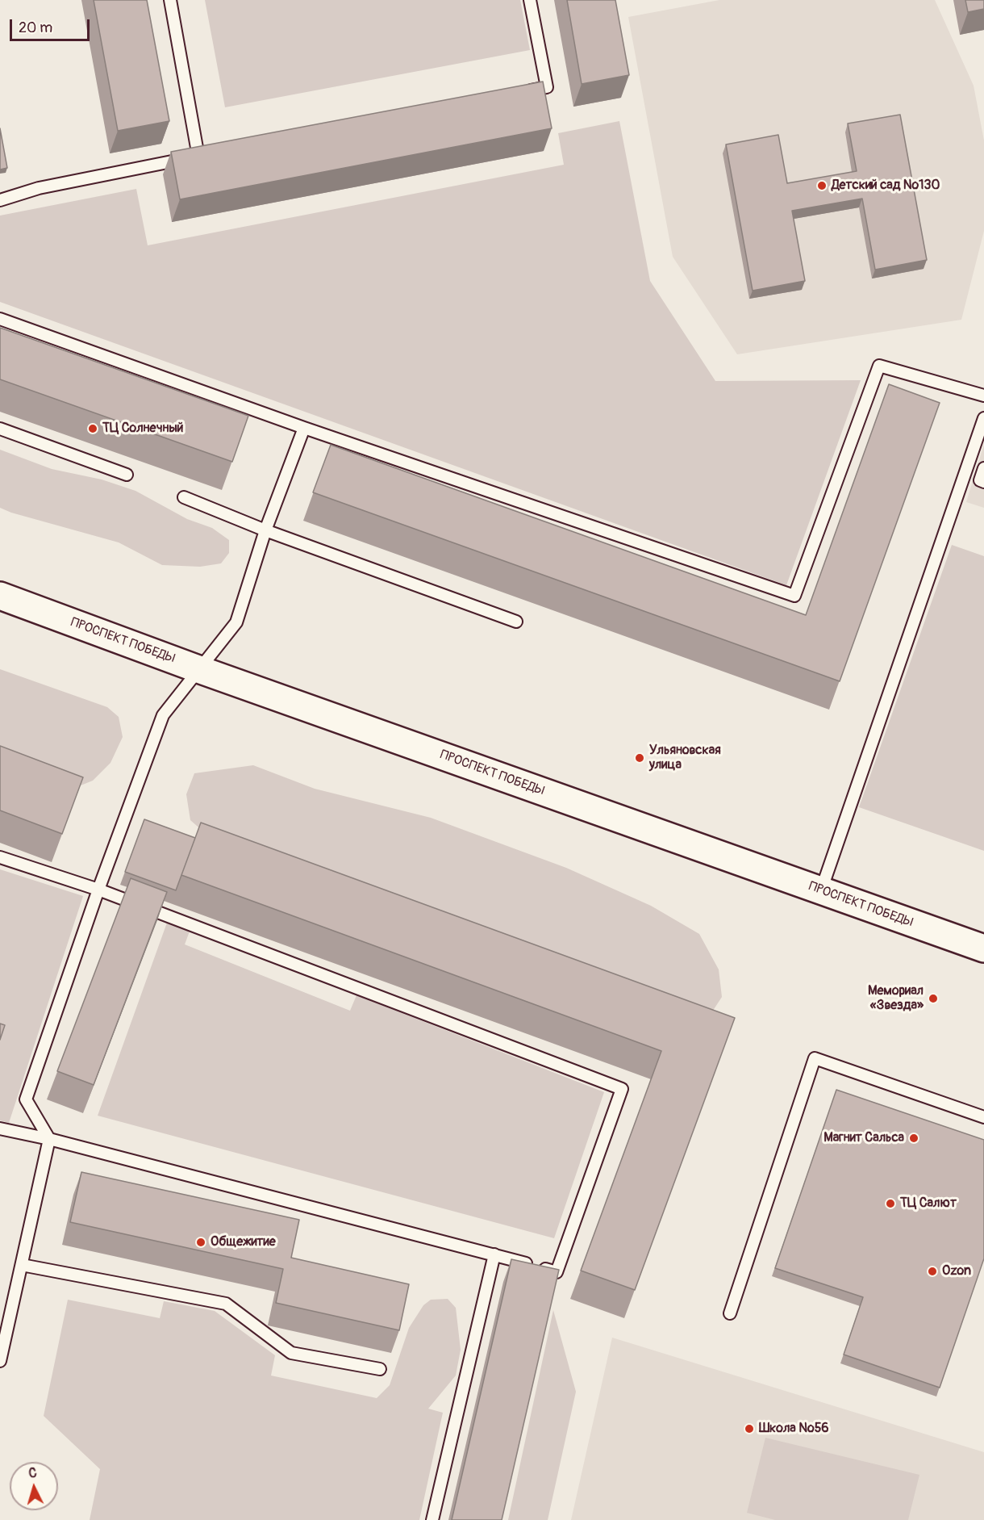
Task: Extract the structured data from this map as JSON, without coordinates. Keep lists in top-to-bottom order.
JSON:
{
  "streets": {
    "main road": ["ПРОСПЕКТ ПОБЕДЫ"]
  },
  "places": [
    "Детский сад №130",
    "ТЦ Солнечный",
    "Ульяновская улица",
    "Мемориал «Звезда»",
    "Магнит Сальса",
    "ТЦ Салют",
    "Общежитие",
    "Ozon",
    "Школа №56"
  ],
  "scale_bar": "20 m",
  "north": "top"
}
